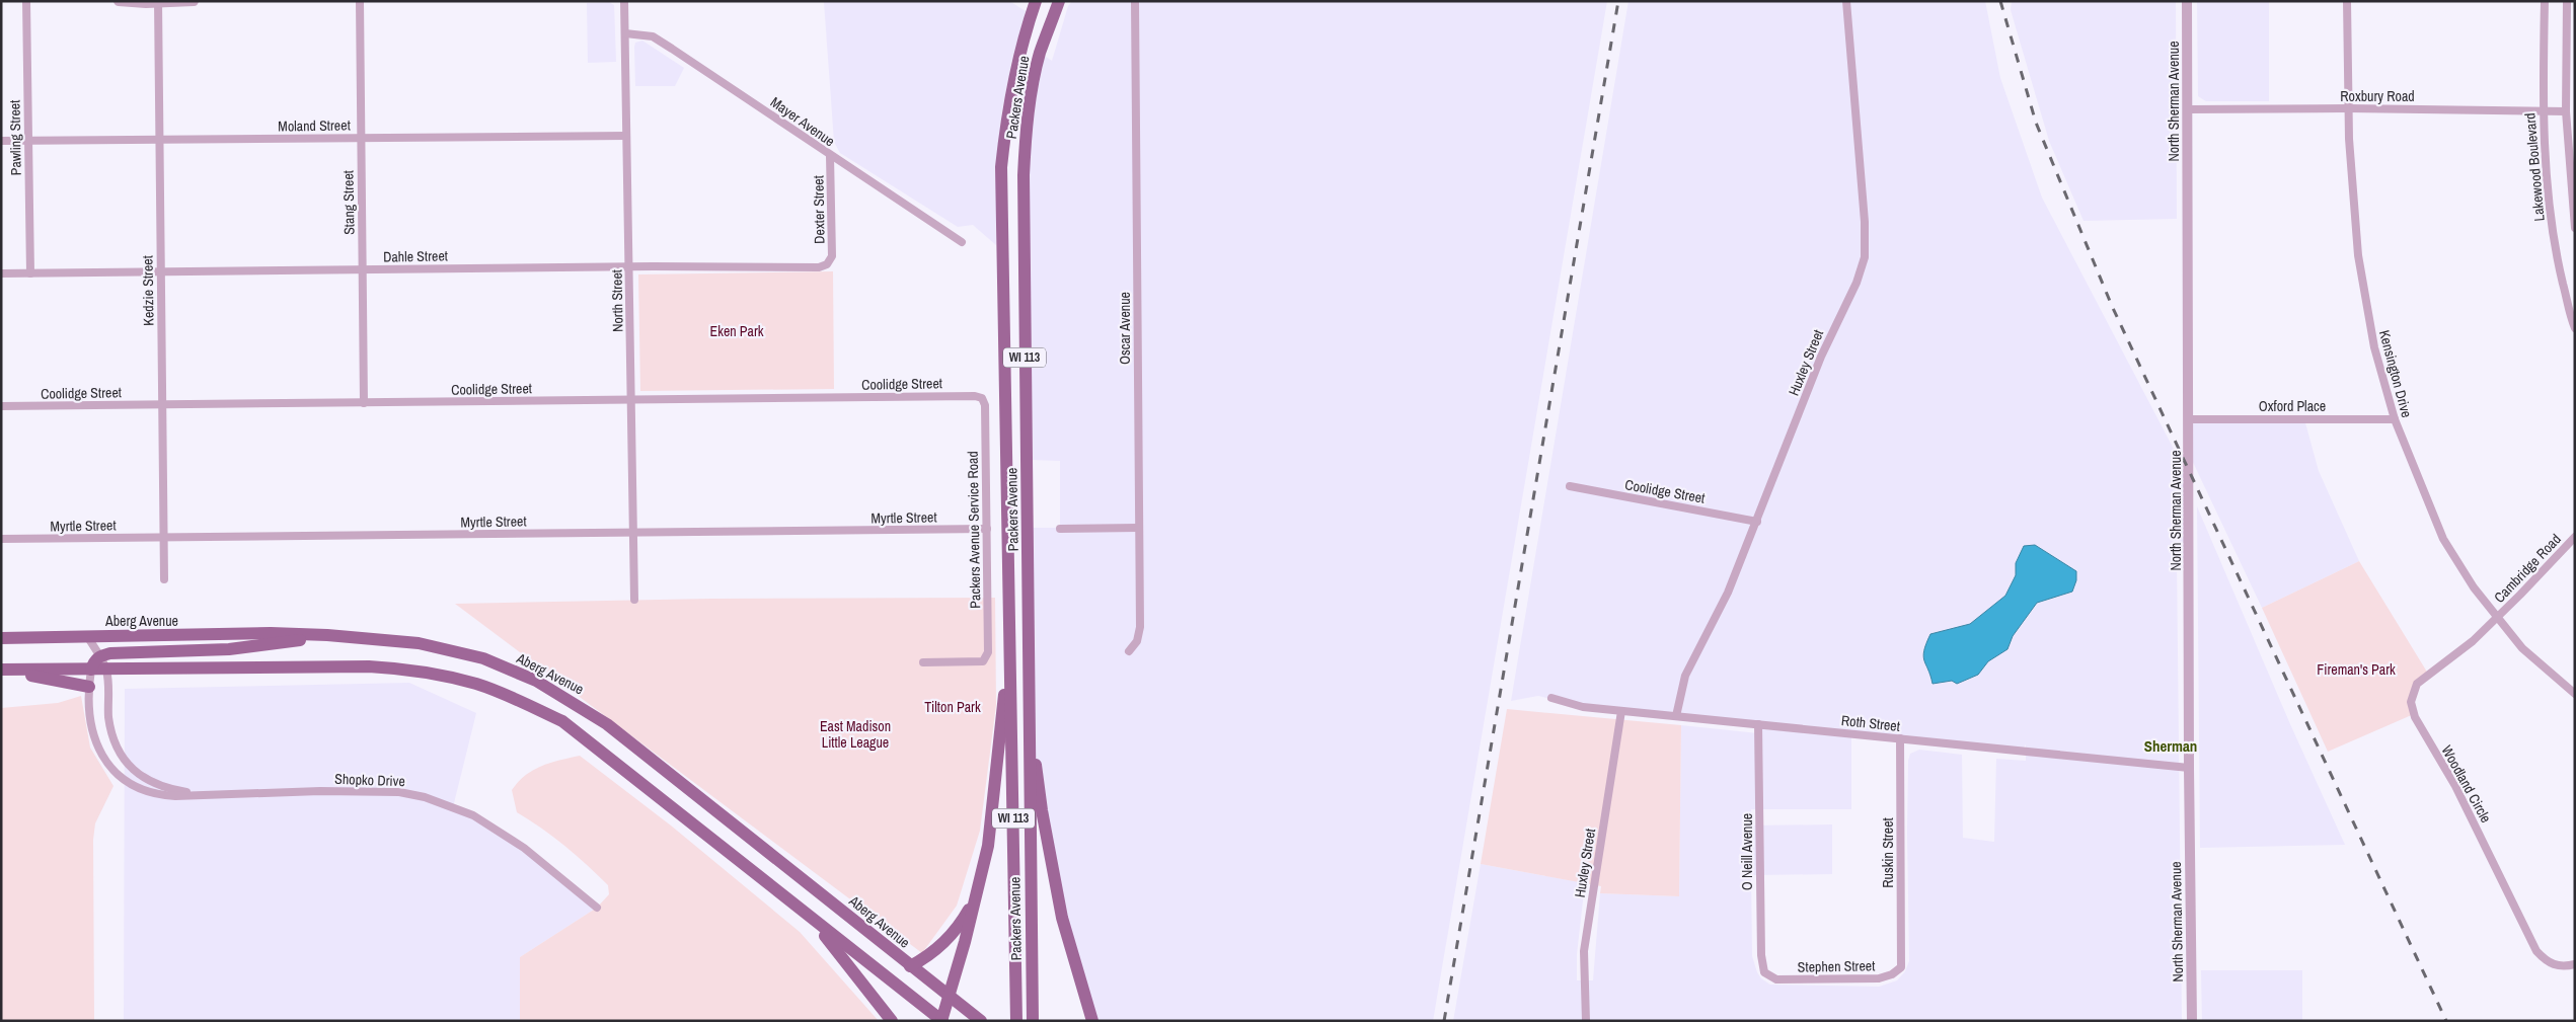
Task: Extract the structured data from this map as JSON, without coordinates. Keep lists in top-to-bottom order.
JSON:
{
  "streets": {
    "main road": ["Packers Avenue", "WI 113", "Aberg Avenue"],
    "street": [
      "Roxbury Road",
      "North Sherman Avenue",
      "Mayer Avenue",
      "Moland Street",
      "Pawling Street",
      "Lakewood Boulevard",
      "Stang Street",
      "Dexter Street",
      "Dahle Street",
      "Kedzie Street",
      "North Street",
      "Oscar Avenue",
      "Huxley Street",
      "Kensington Drive",
      "Coolidge Street",
      "Oxford Place",
      "Myrtle Street",
      "Packers Avenue Service Road",
      "Cambridge Road",
      "Roth Street",
      "Shopko Drive",
      "Woodland Circle",
      "O Neill Avenue",
      "Ruskin Street",
      "Stephen Street"
    ]
  },
  "crossings": [
    ["Roxbury Road", "North Sherman Avenue"],
    ["Roxbury Road", "Lakewood Boulevard"],
    ["Roxbury Road", "Kensington Drive"],
    ["North Sherman Avenue", "Oxford Place"],
    ["North Sherman Avenue", "Roth Street"],
    ["Mayer Avenue", "Dexter Street"],
    ["Mayer Avenue", "North Street"],
    ["Moland Street", "Pawling Street"],
    ["Moland Street", "Stang Street"],
    ["Moland Street", "Kedzie Street"],
    ["Moland Street", "North Street"],
    ["Pawling Street", "Dahle Street"],
    ["Stang Street", "Dahle Street"],
    ["Stang Street", "Coolidge Street"],
    ["Dexter Street", "Dahle Street"],
    ["Dahle Street", "Kedzie Street"],
    ["Dahle Street", "North Street"],
    ["Kedzie Street", "Coolidge Street"],
    ["Kedzie Street", "Myrtle Street"],
    ["North Street", "Coolidge Street"],
    ["North Street", "Myrtle Street"],
    ["Huxley Street", "Coolidge Street"],
    ["Huxley Street", "Roth Street"],
    ["Kensington Drive", "Oxford Place"],
    ["Kensington Drive", "Cambridge Road"],
    ["Kensington Drive", "Woodland Circle"],
    ["Coolidge Street", "Packers Avenue Service Road"],
    ["Myrtle Street", "Packers Avenue Service Road"],
    ["Cambridge Road", "Woodland Circle"],
    ["Aberg Avenue", "Shopko Drive"],
    ["Roth Street", "O Neill Avenue"],
    ["Roth Street", "Ruskin Street"],
    ["O Neill Avenue", "Stephen Street"],
    ["Ruskin Street", "Stephen Street"]
  ],
  "districts": ["Sherman"],
  "parks": [
    "Eken Park",
    "Fireman's Park",
    "Tilton Park",
    "East Madison Little League"
  ]
}
